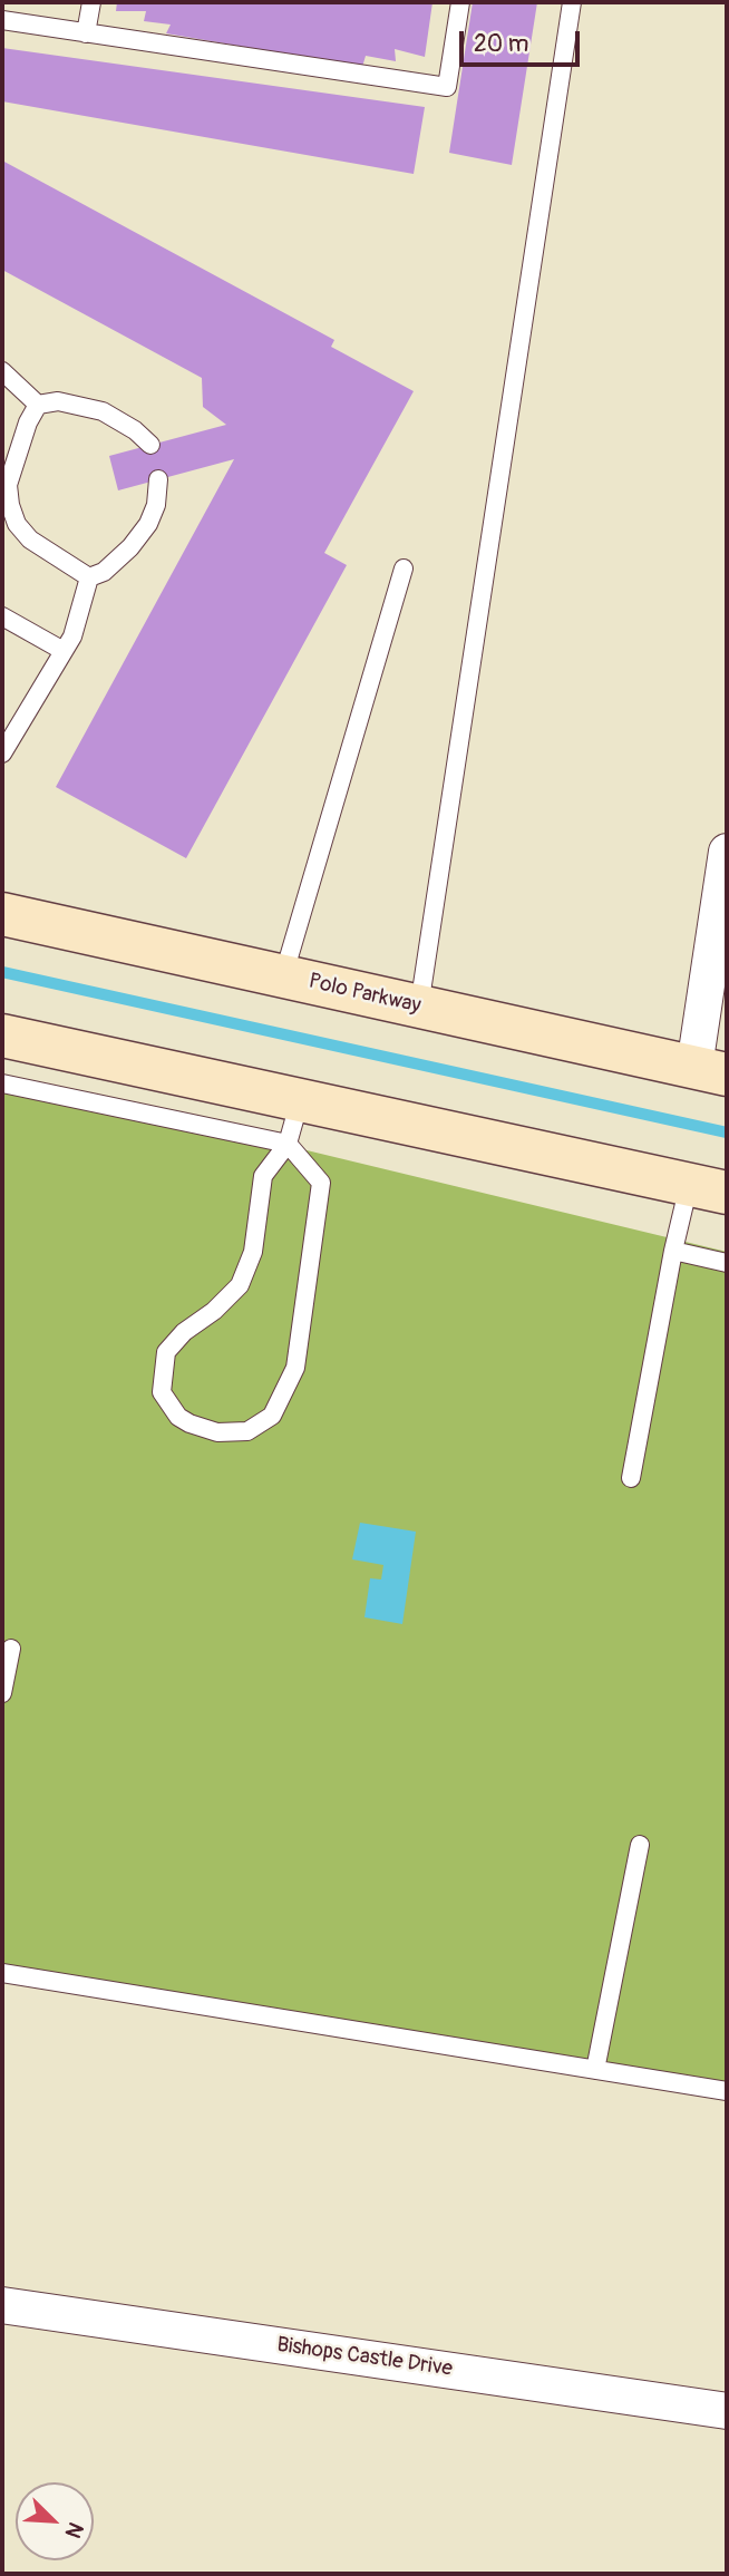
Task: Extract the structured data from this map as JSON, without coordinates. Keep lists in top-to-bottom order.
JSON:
{
  "streets": {
    "street": ["Polo Parkway", "Bishops Castle Drive"]
  },
  "scale_bar": "20 m",
  "north": "bottom right"
}
